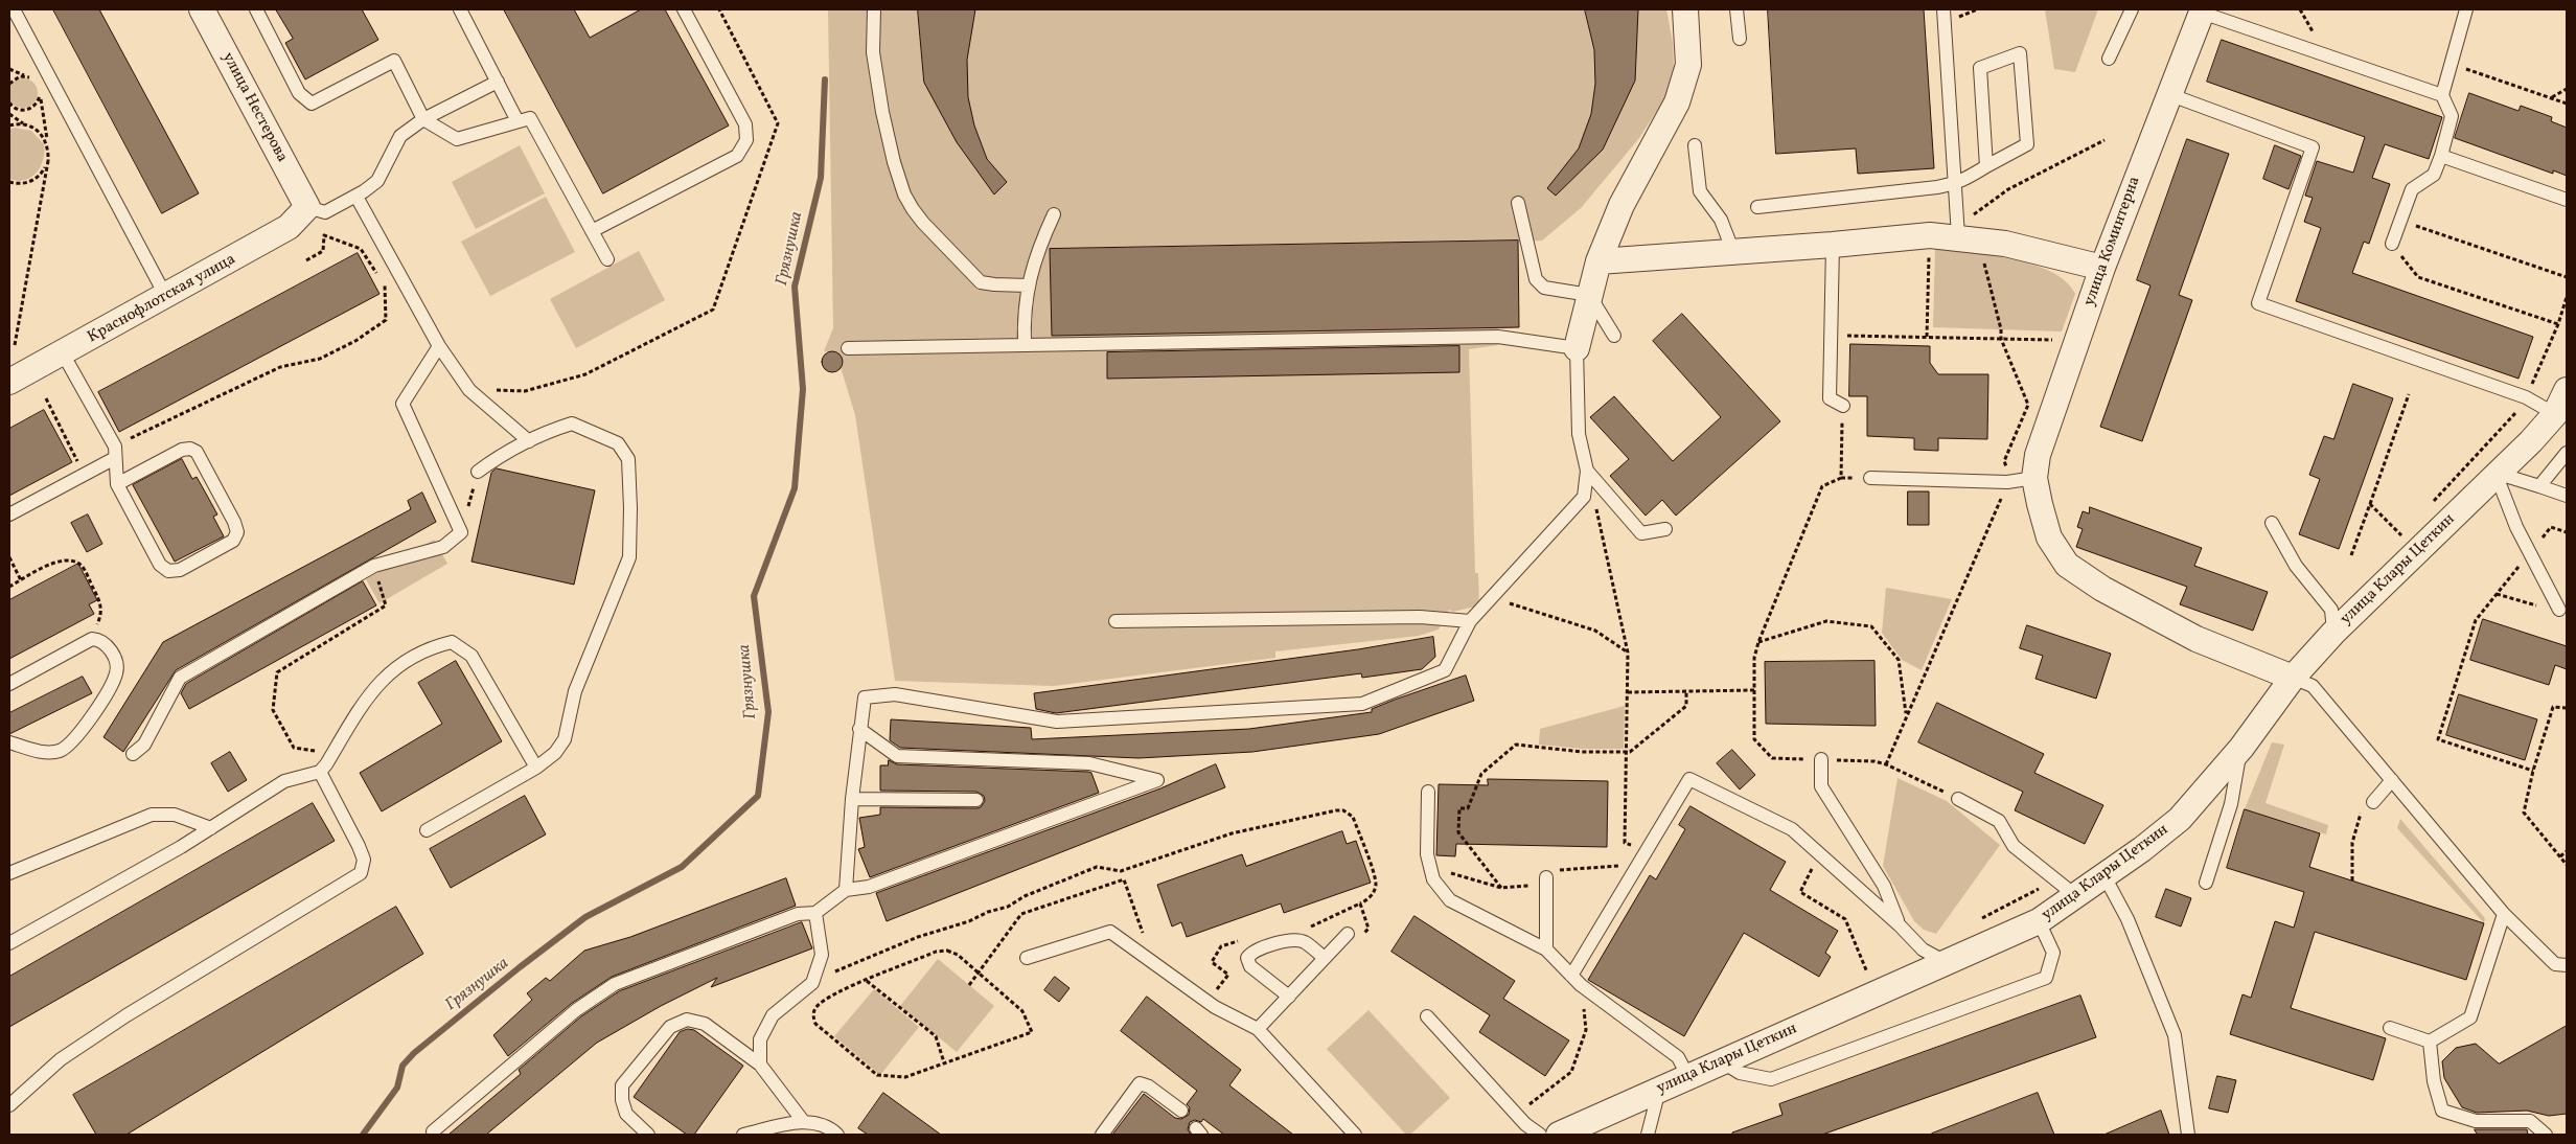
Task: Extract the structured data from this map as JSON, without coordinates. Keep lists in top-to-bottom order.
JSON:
{
  "streets": {
    "street": [
      "улица Нестерова",
      "улица Коминтерна",
      "Краснофлотская улица",
      "улица Клары Цеткин"
    ]
  },
  "crossings": [
    ["улица Нестерова", "Краснофлотская улица"]
  ],
  "water": ["Грязнушка"]
}
